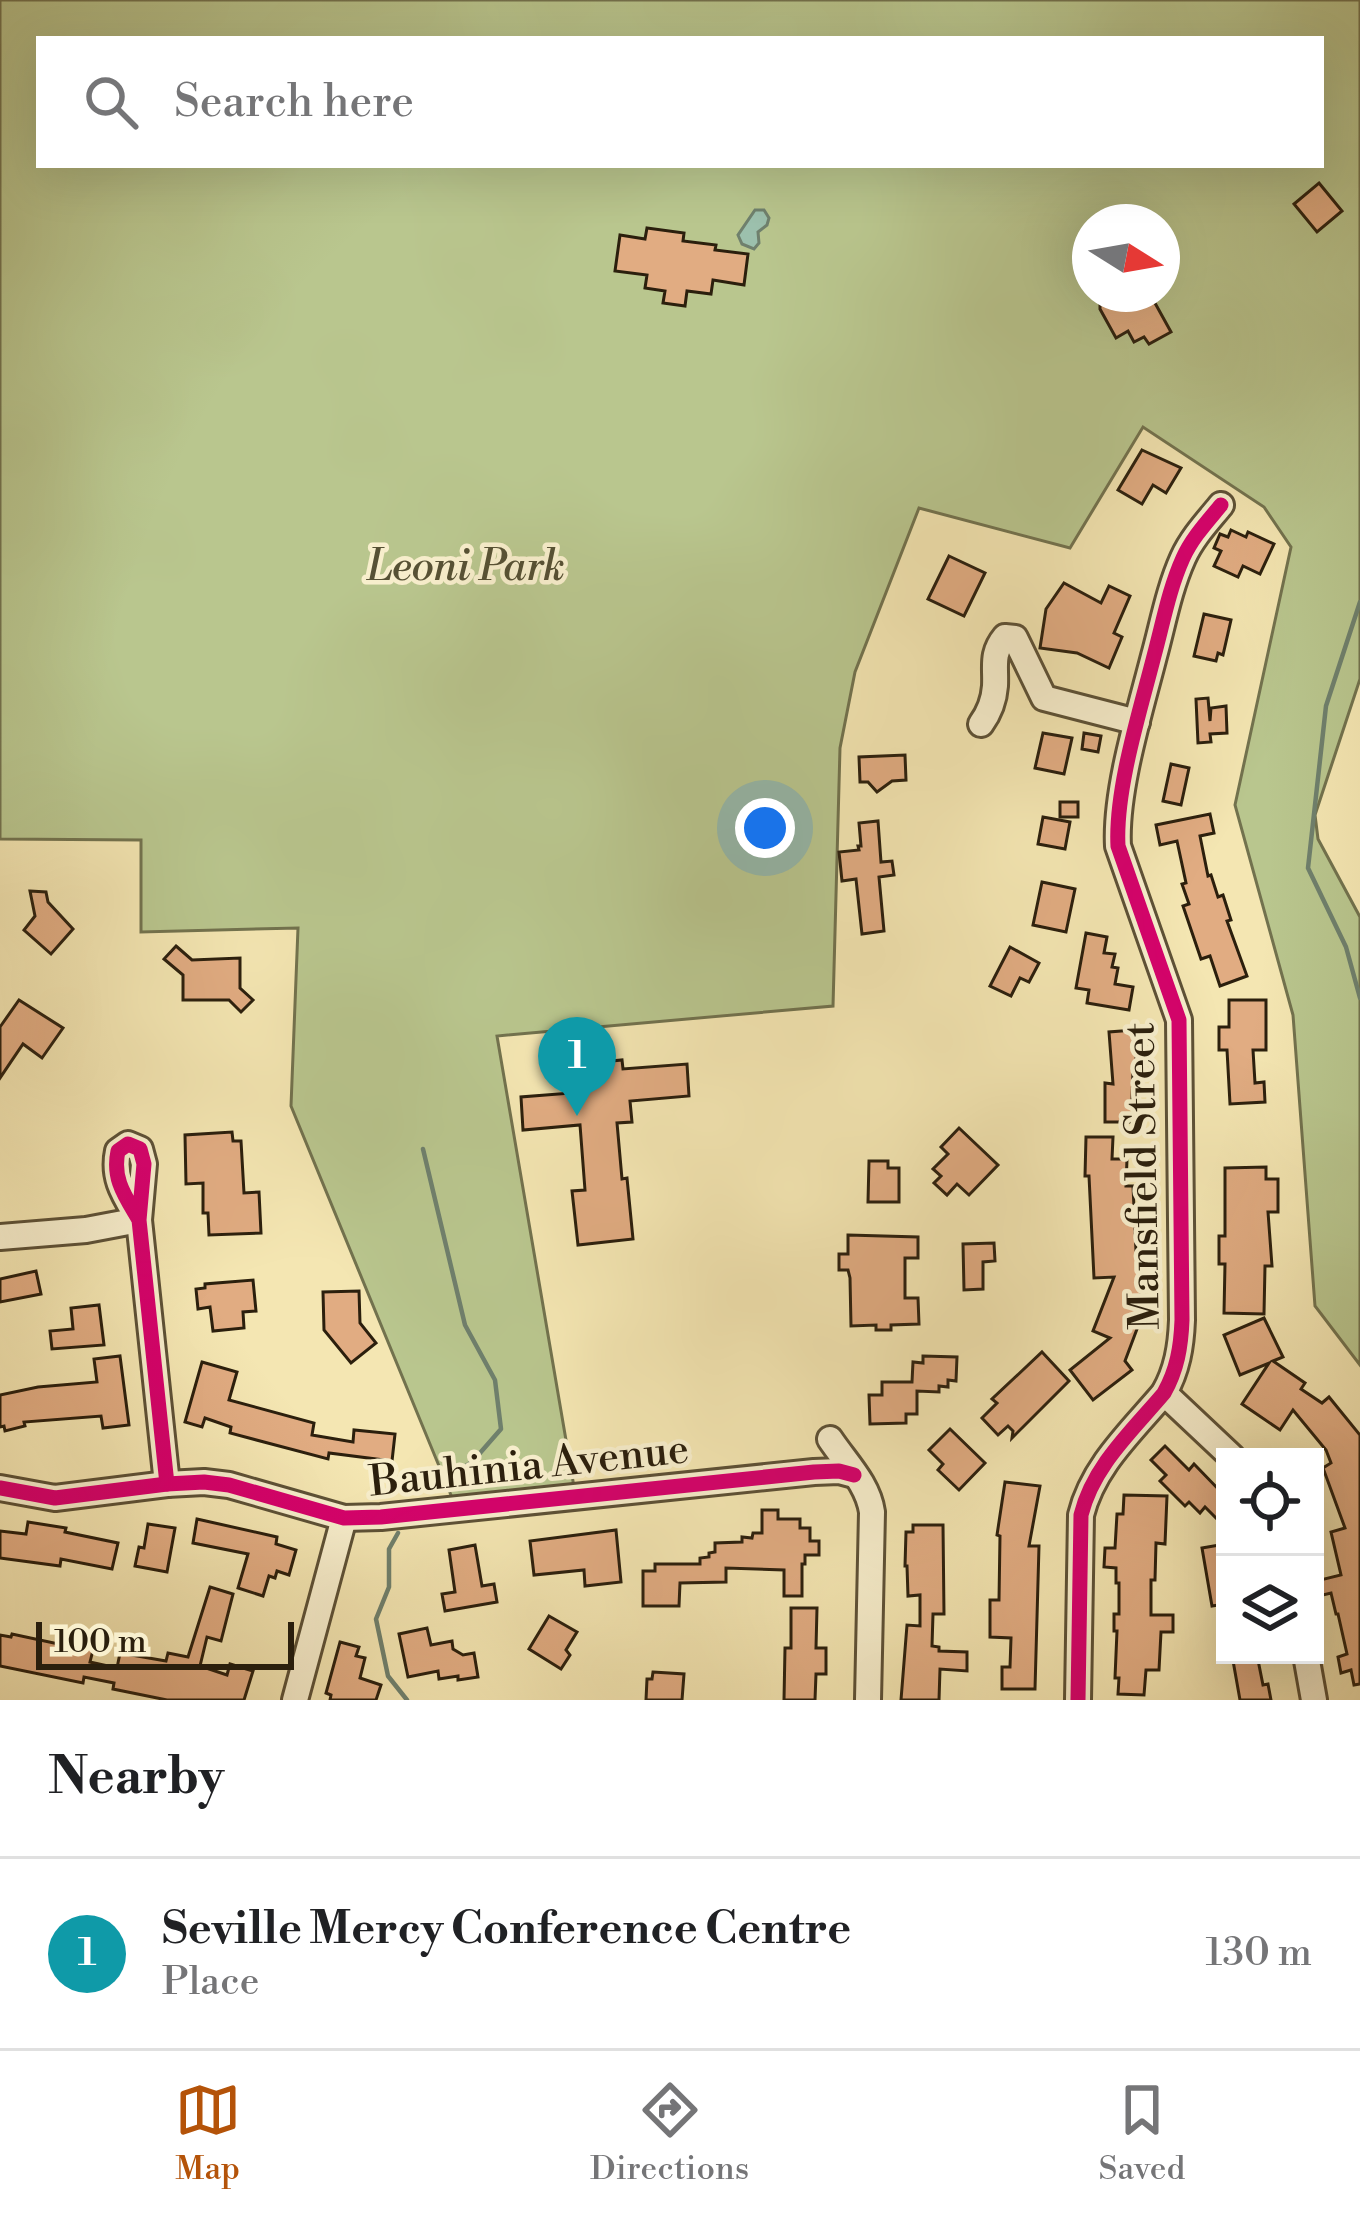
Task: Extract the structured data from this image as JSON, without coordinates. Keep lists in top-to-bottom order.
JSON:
{
  "streets": {
    "street": ["Mansfield Street", "Bauhinia Avenue"]
  },
  "parks": ["Leoni Park"],
  "scale_bar": "100 m",
  "north": "right",
  "page": {
    "search": "Search here",
    "pins": "1",
    "scale": "100 m",
    "heading": "Nearby",
    "list": [
      {
        "mark": "1",
        "name": "Seville Mercy Conference Centre",
        "note": "Place",
        "value": "130 m"
      }
    ],
    "nav": ["Map", "Directions", "Saved"]
  }
}
